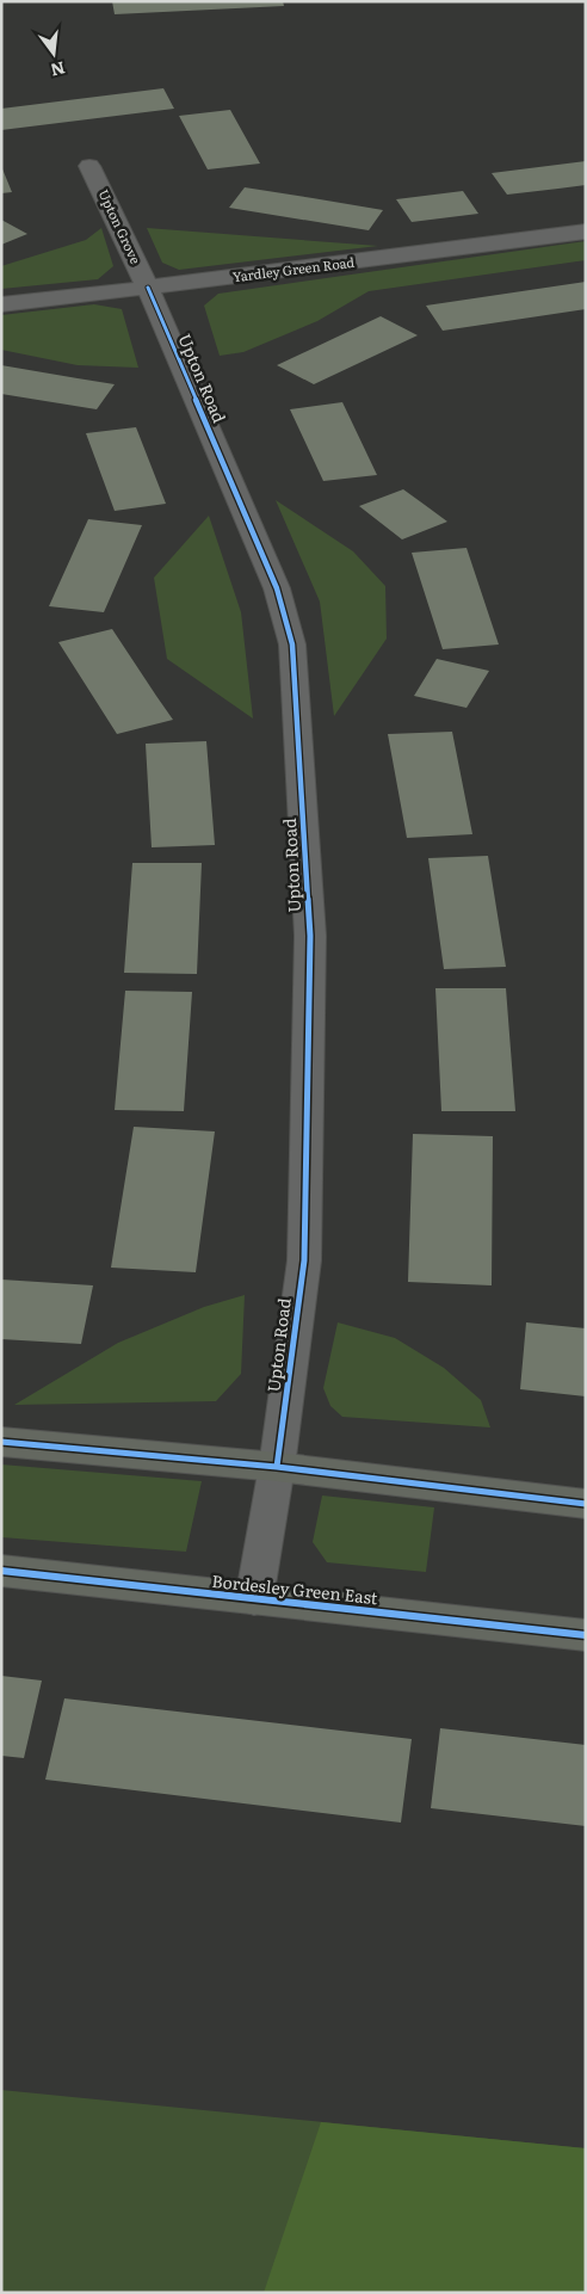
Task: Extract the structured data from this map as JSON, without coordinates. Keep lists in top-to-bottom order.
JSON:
{
  "streets": {
    "main road": ["Bordesley Green East"],
    "street": ["Upton Grove", "Yardley Green Road", "Upton Road"]
  },
  "crossings": [
    ["Upton Grove", "Yardley Green Road"],
    ["Upton Grove", "Upton Road"],
    ["Yardley Green Road", "Upton Road"],
    ["Upton Road", "Bordesley Green East"]
  ],
  "north": "bottom"
}
